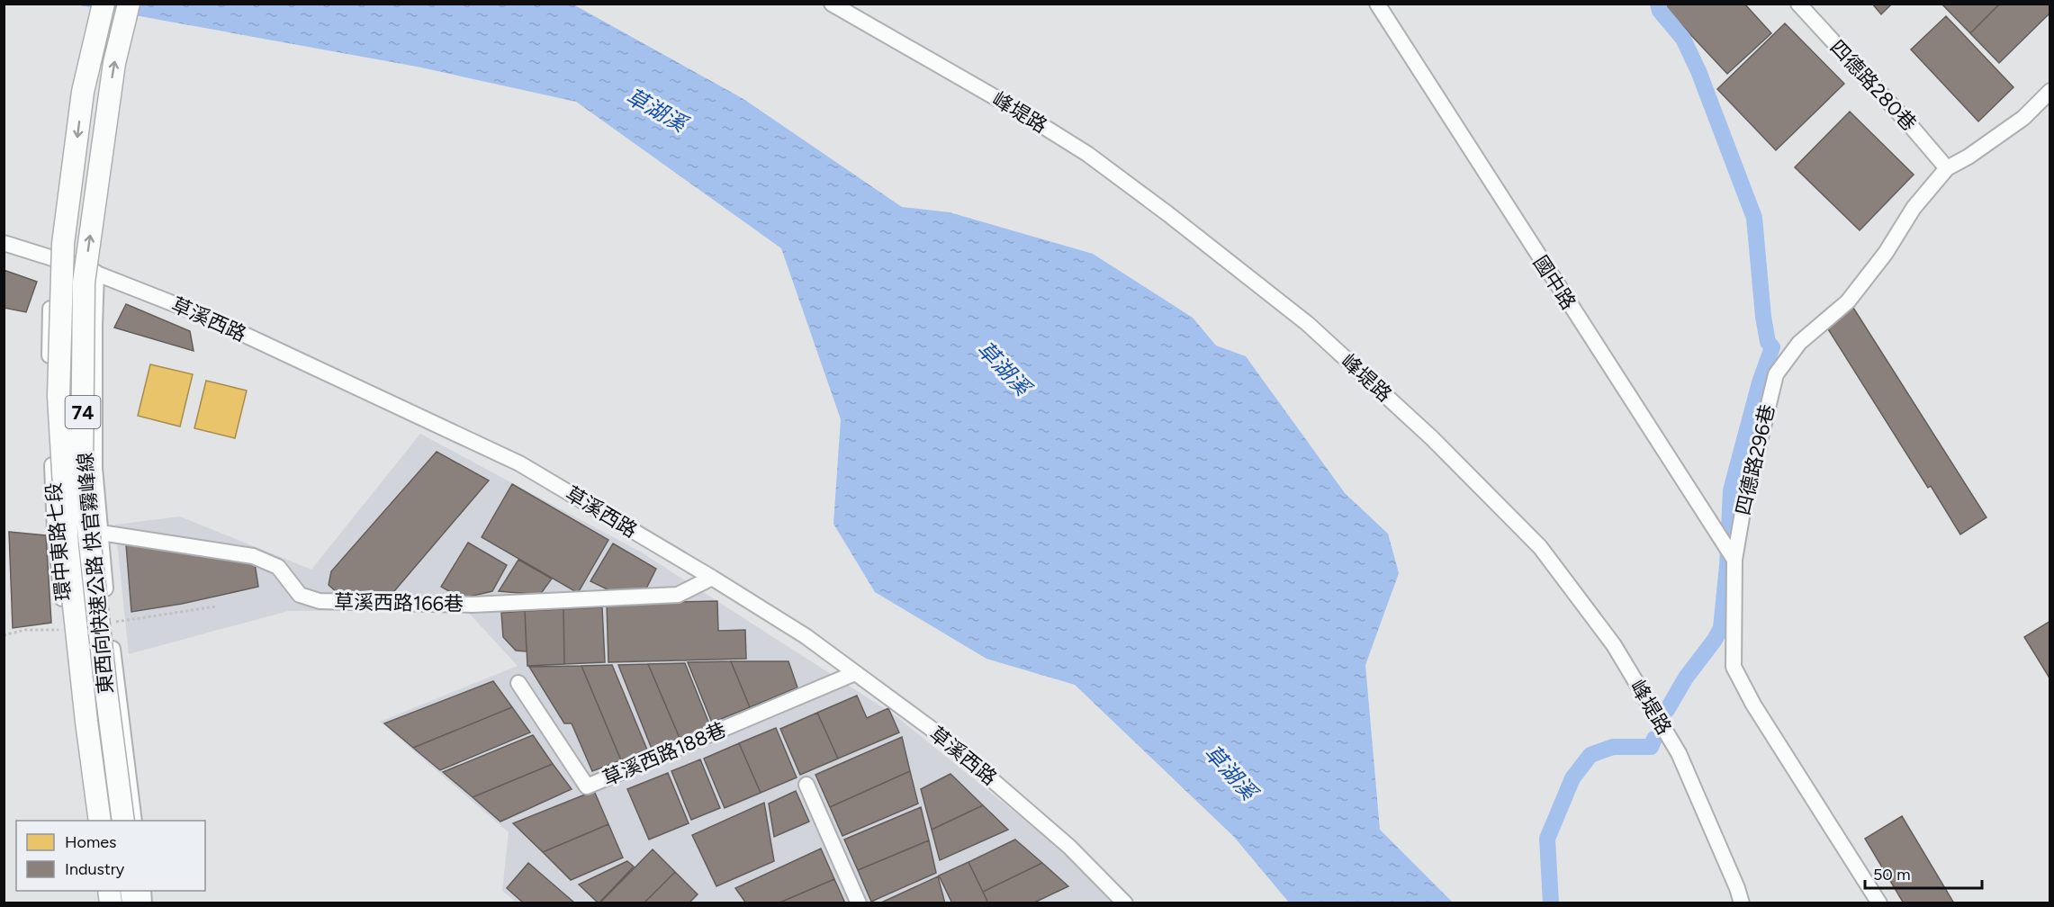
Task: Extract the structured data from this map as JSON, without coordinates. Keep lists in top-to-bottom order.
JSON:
{
  "streets": {
    "highway": ["74", "東西向快速公路 快官霧峰線"],
    "street": [
      "四德路280巷",
      "峰堤路",
      "國中路",
      "草溪西路",
      "四德路296巷",
      "環中東路七段",
      "草溪西路166巷",
      "草溪西路188巷"
    ]
  },
  "crossings": [
    ["四德路280巷", "四德路296巷"],
    ["國中路", "四德路296巷"],
    ["草溪西路", "環中東路七段"],
    ["草溪西路", "草溪西路166巷"],
    ["草溪西路", "草溪西路188巷"],
    ["環中東路七段", "草溪西路166巷"]
  ],
  "water": ["草湖溪"],
  "legend": ["Homes", "Industry"],
  "scale_bar": "50 m"
}
